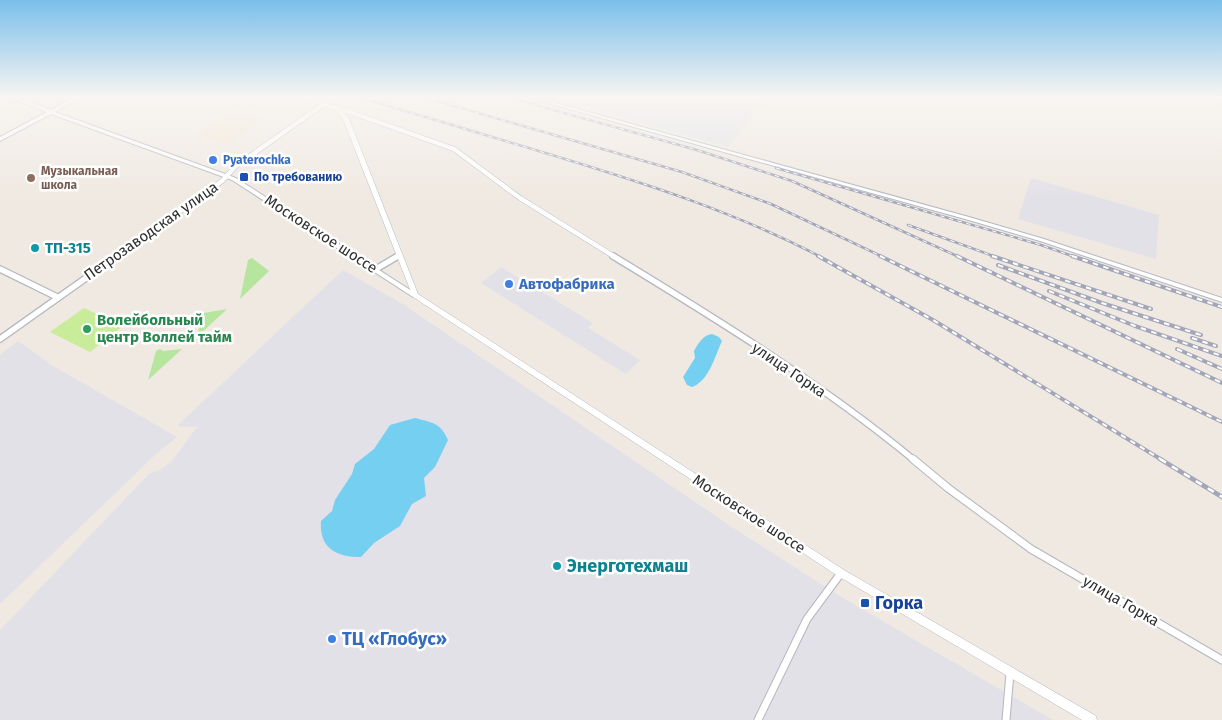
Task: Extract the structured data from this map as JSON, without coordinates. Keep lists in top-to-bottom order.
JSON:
{
  "streets": {
    "main road": ["Московское шоссе"],
    "street": ["Петрозаводская улица", "улица Горка"]
  },
  "crossings": [
    ["Петрозаводская улица", "Московское шоссе"]
  ],
  "places": {
    "other": [
      "Pyaterochka",
      "Музыкальная школа",
      "ТП-315",
      "Автофабрика",
      "Волейбольный центр Воллей тайм",
      "Энерготехмаш",
      "ТЦ «Глобус»"
    ],
    "transit": ["По требованию", "Горка"]
  }
}
